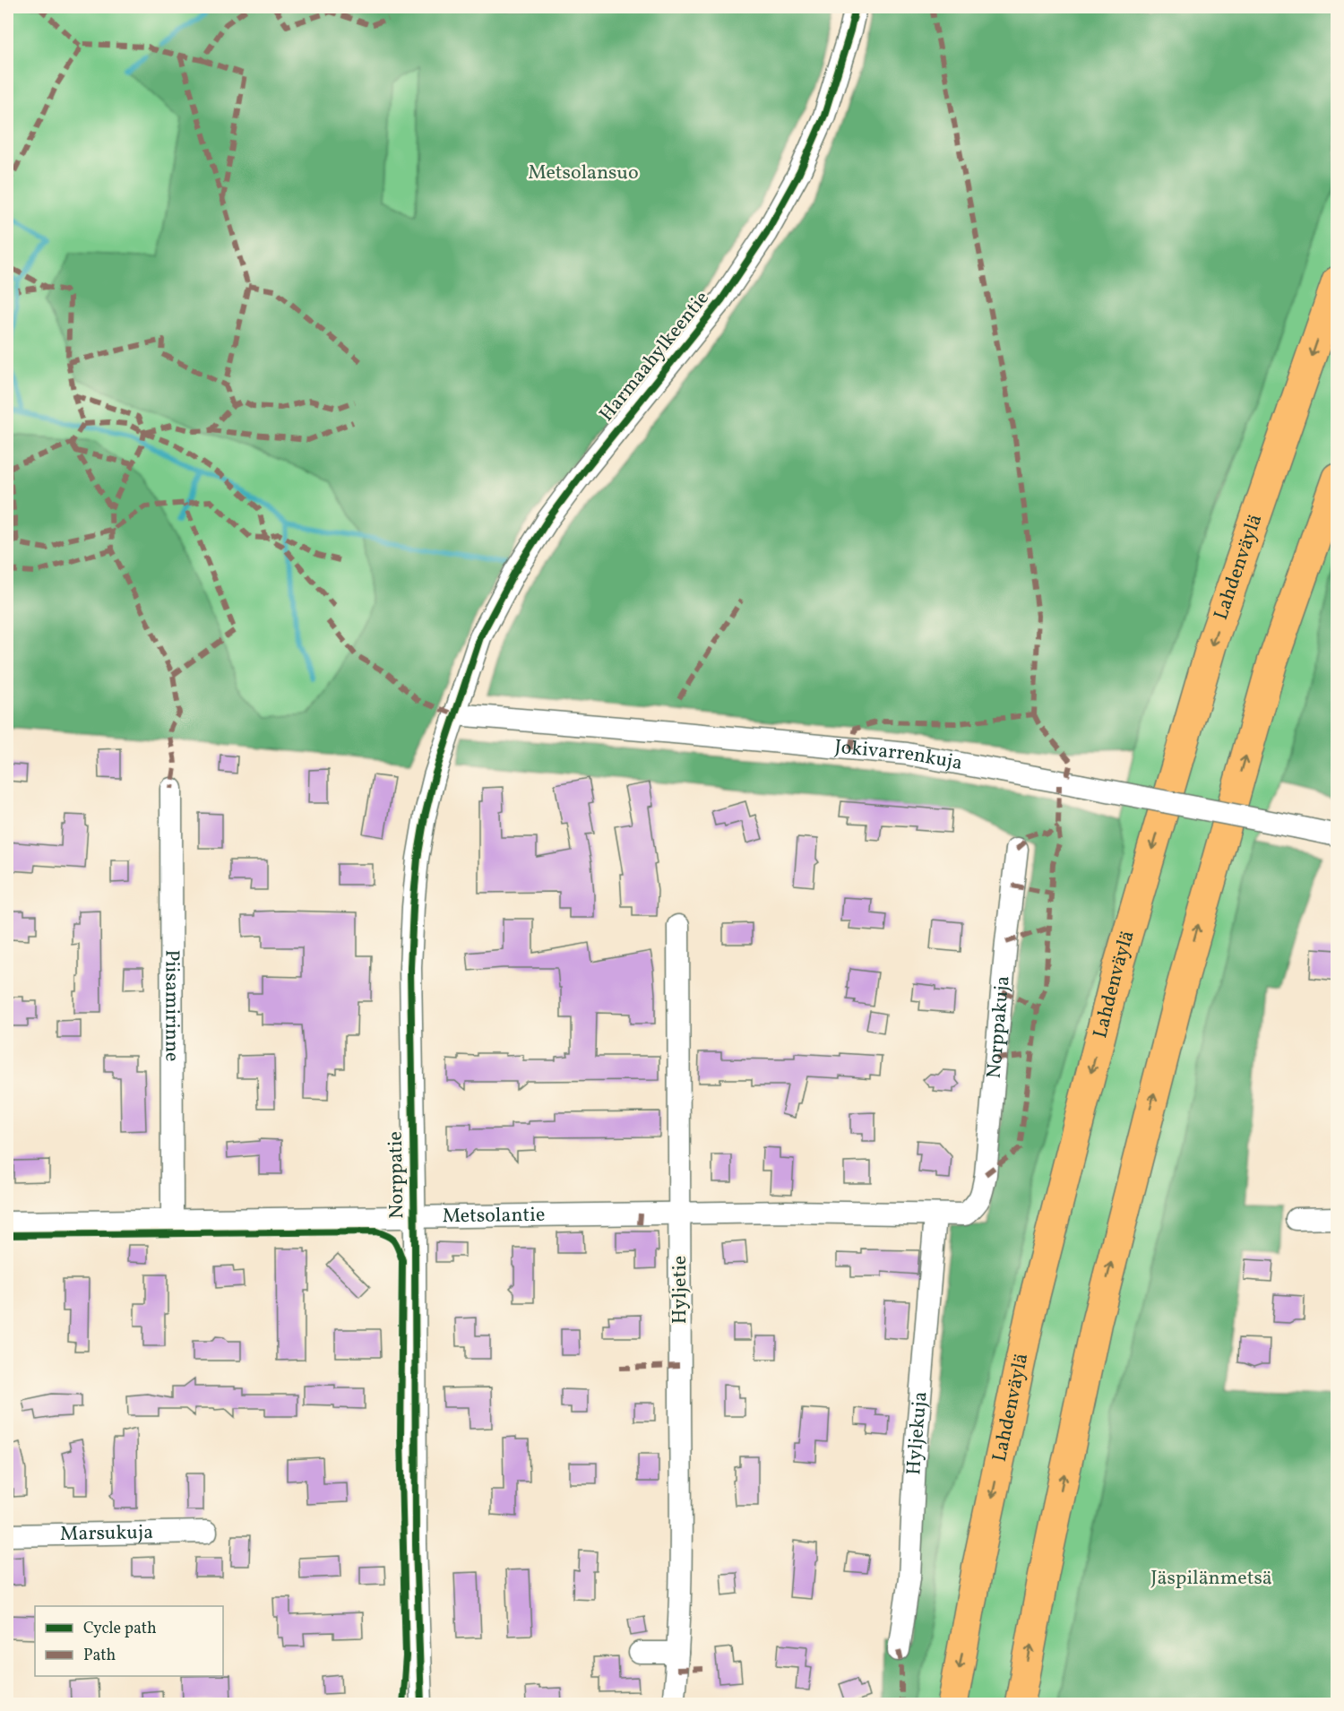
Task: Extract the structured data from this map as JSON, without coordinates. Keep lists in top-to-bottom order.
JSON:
{
  "streets": {
    "highway": ["Lahdenväylä"],
    "street": [
      "Harmaahylkeentie",
      "Jokivarrenkuja",
      "Piisamirinne",
      "Norppakuja",
      "Norppatie",
      "Metsolantie",
      "Hyljetie",
      "Hyljekuja",
      "Marsukuja"
    ]
  },
  "crossings": [
    ["Harmaahylkeentie", "Jokivarrenkuja"],
    ["Harmaahylkeentie", "Norppatie"],
    ["Jokivarrenkuja", "Norppatie"],
    ["Piisamirinne", "Metsolantie"],
    ["Norppakuja", "Metsolantie"],
    ["Norppatie", "Metsolantie"],
    ["Metsolantie", "Hyljetie"],
    ["Metsolantie", "Hyljekuja"]
  ],
  "parks": ["Metsolansuo", "Jäspilänmetsä"],
  "legend": ["Cycle path", "Path"]
}
